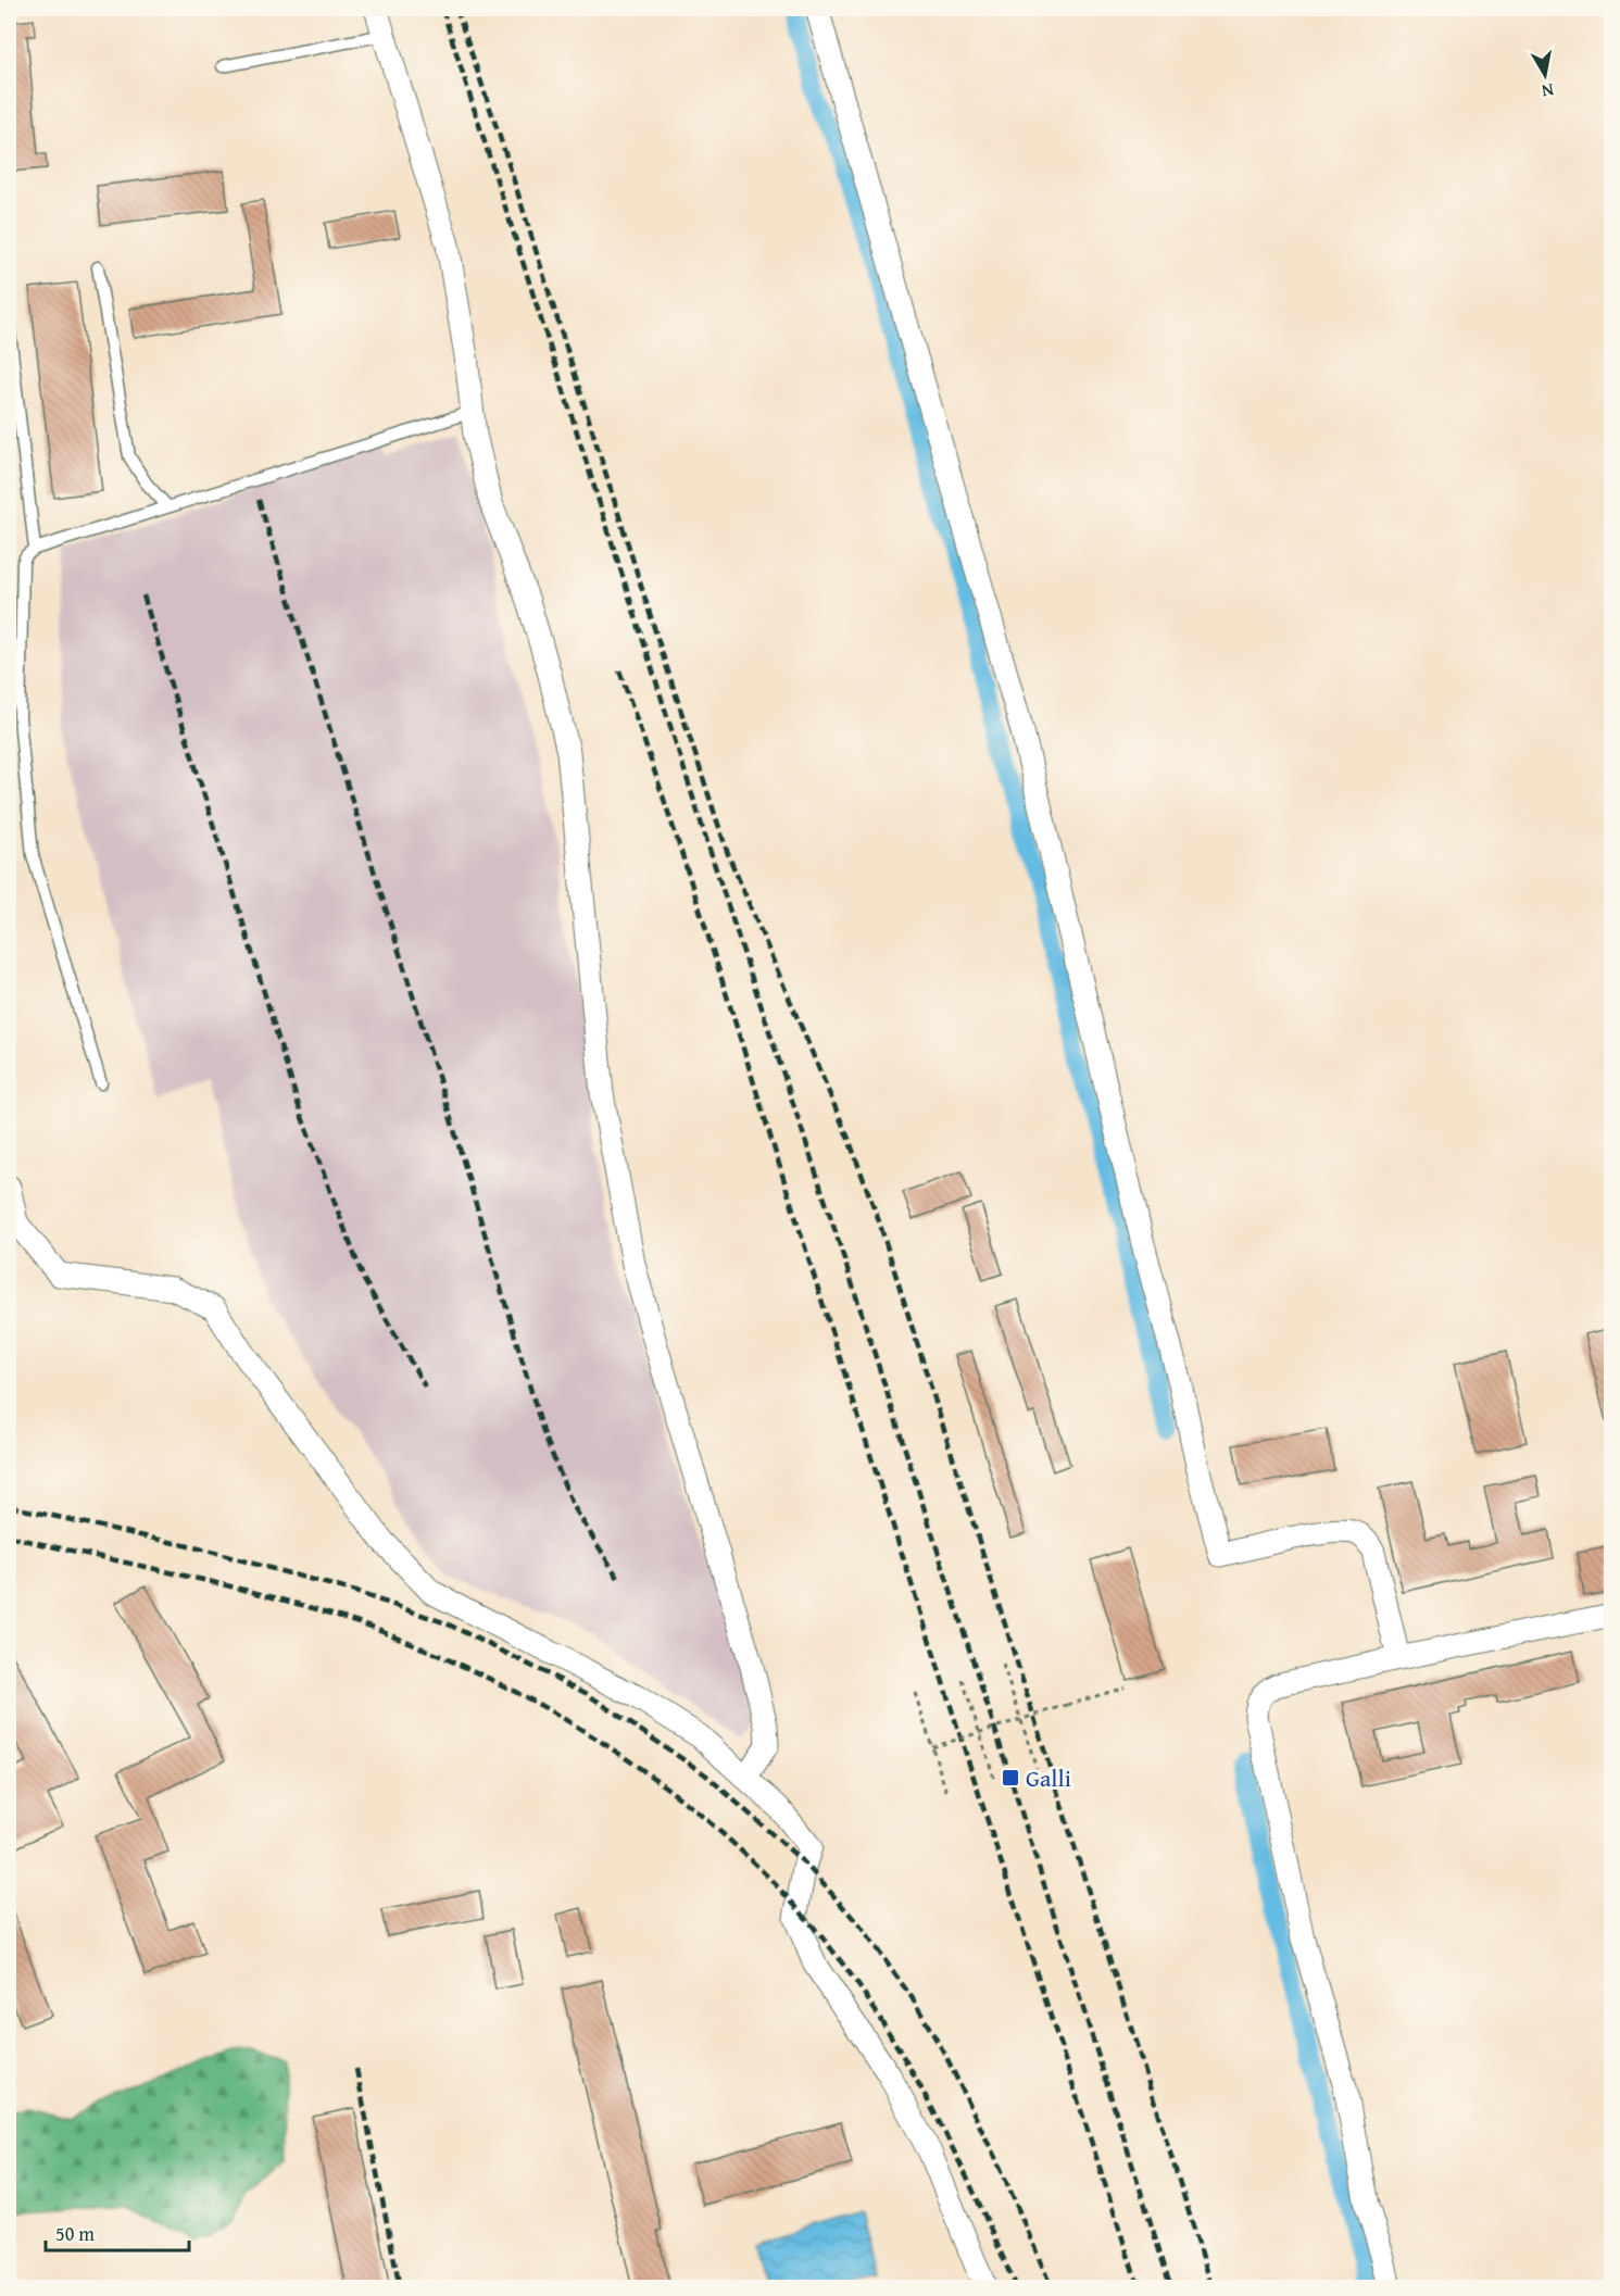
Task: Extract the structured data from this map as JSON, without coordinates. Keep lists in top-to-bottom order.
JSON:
{
  "places": {
    "transit": ["Galli"]
  },
  "scale_bar": "50 m",
  "north": "bottom"
}
